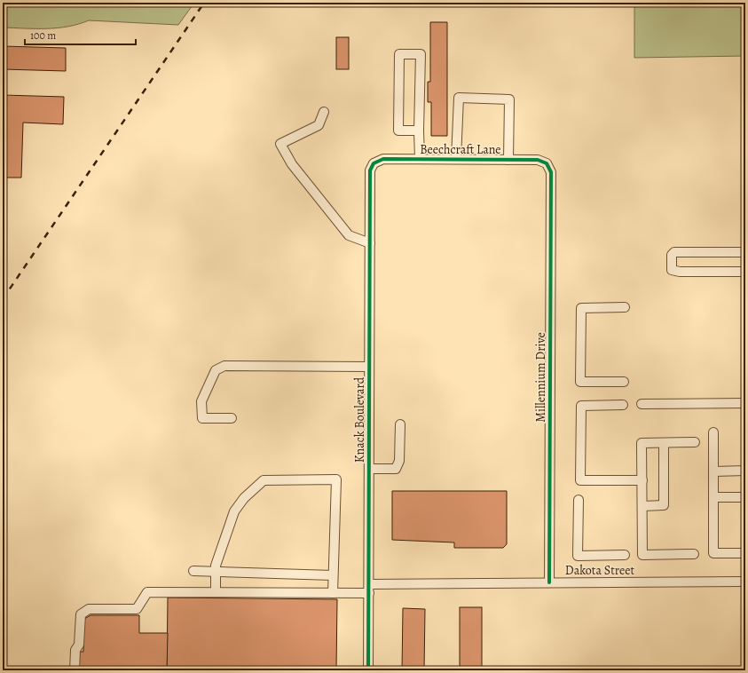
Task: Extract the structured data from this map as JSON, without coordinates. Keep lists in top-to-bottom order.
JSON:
{
  "streets": {
    "street": [
      "Beechcraft Lane",
      "Millennium Drive",
      "Knack Boulevard",
      "Dakota Street"
    ]
  },
  "crossings": [
    ["Beechcraft Lane", "Millennium Drive"],
    ["Beechcraft Lane", "Knack Boulevard"],
    ["Millennium Drive", "Dakota Street"],
    ["Knack Boulevard", "Dakota Street"]
  ],
  "scale_bar": "100 m"
}
